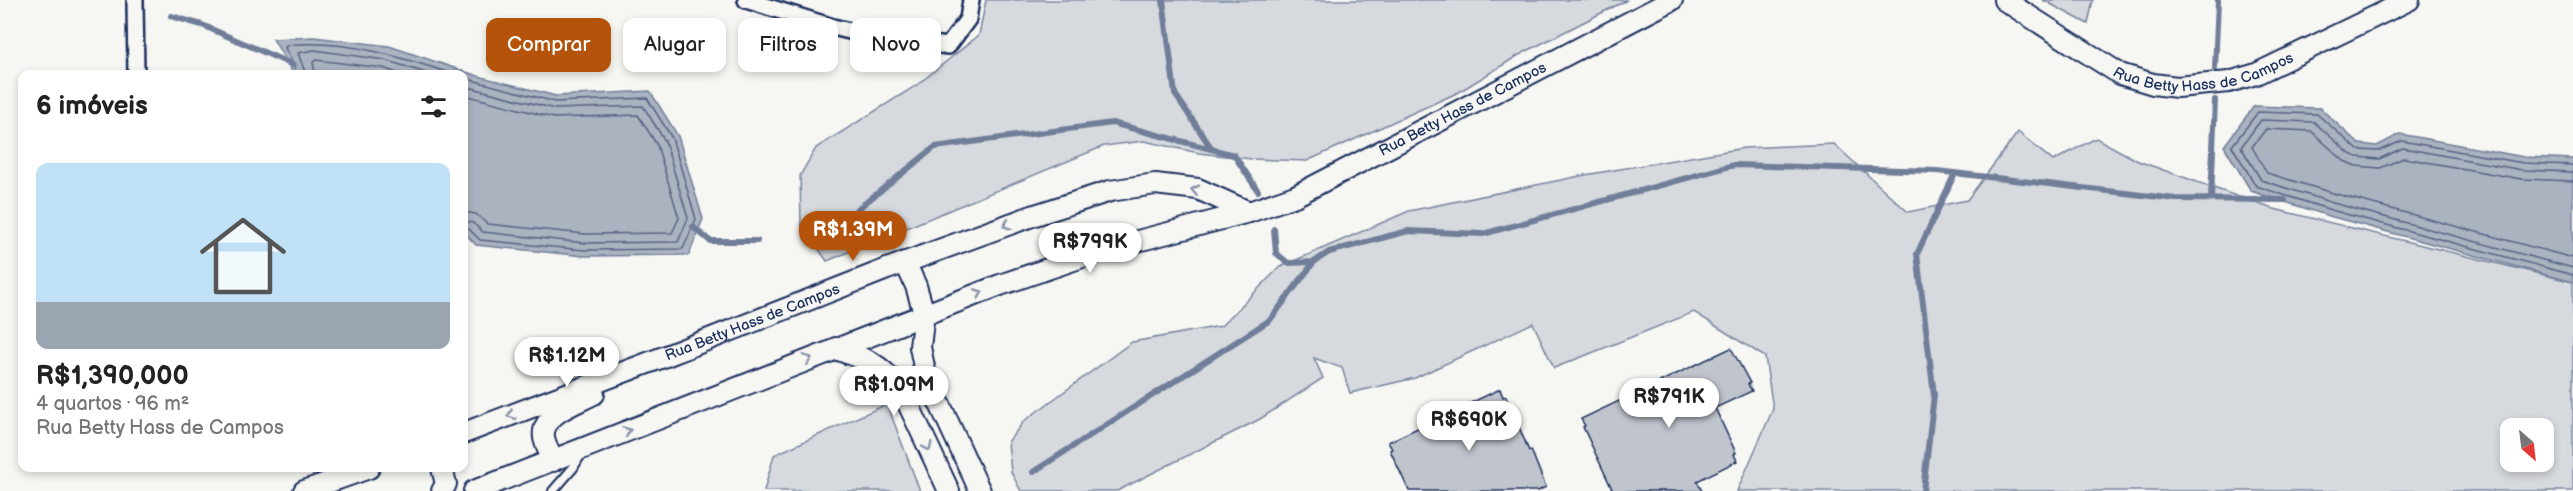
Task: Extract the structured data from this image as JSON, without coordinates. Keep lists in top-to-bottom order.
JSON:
{
  "streets": {
    "street": ["Rua Betty Hass de Campos"]
  },
  "north": "bottom right",
  "page": {
    "chip": [
      "Comprar",
      "Alugar",
      "Filtros",
      "Novo"
    ],
    "heading": "6 imóveis",
    "list": [
      {
        "name": "R$1,390,000",
        "note": "4 quartos · 96 m² · Rua Betty Hass de Campos"
      }
    ],
    "price": [
      "R$1.39M",
      "R$799K",
      "R$1.12M",
      "R$1.09M",
      "R$791K",
      "R$690K"
    ]
  }
}
